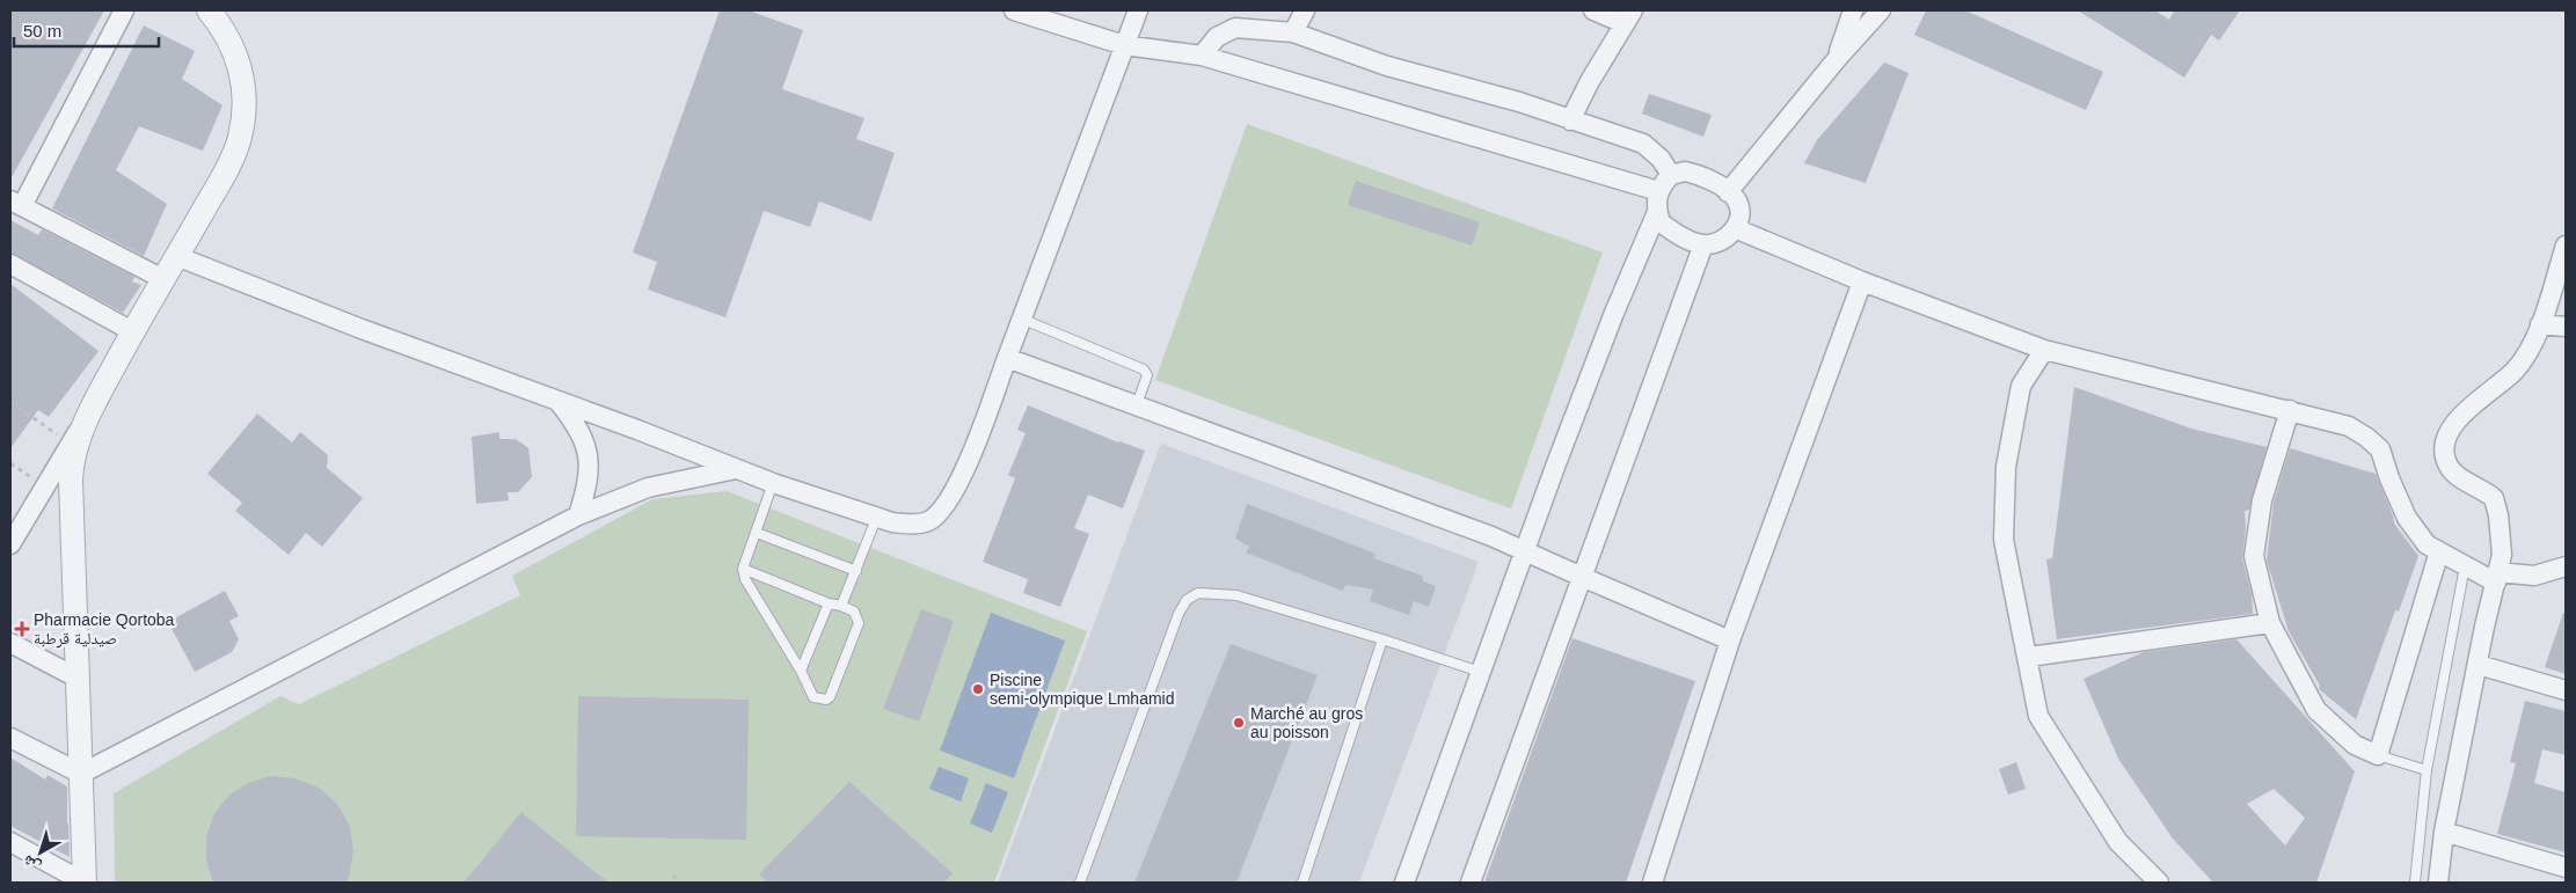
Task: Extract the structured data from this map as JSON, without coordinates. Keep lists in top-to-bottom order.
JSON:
{
  "places": {
    "health": ["Pharmacie Qortoba صيدلية قرطبة"],
    "other": ["Piscine semi-olympique Lmhamid", "Marché au gros au poisson"]
  },
  "scale_bar": "50 m",
  "north": "bottom left"
}
